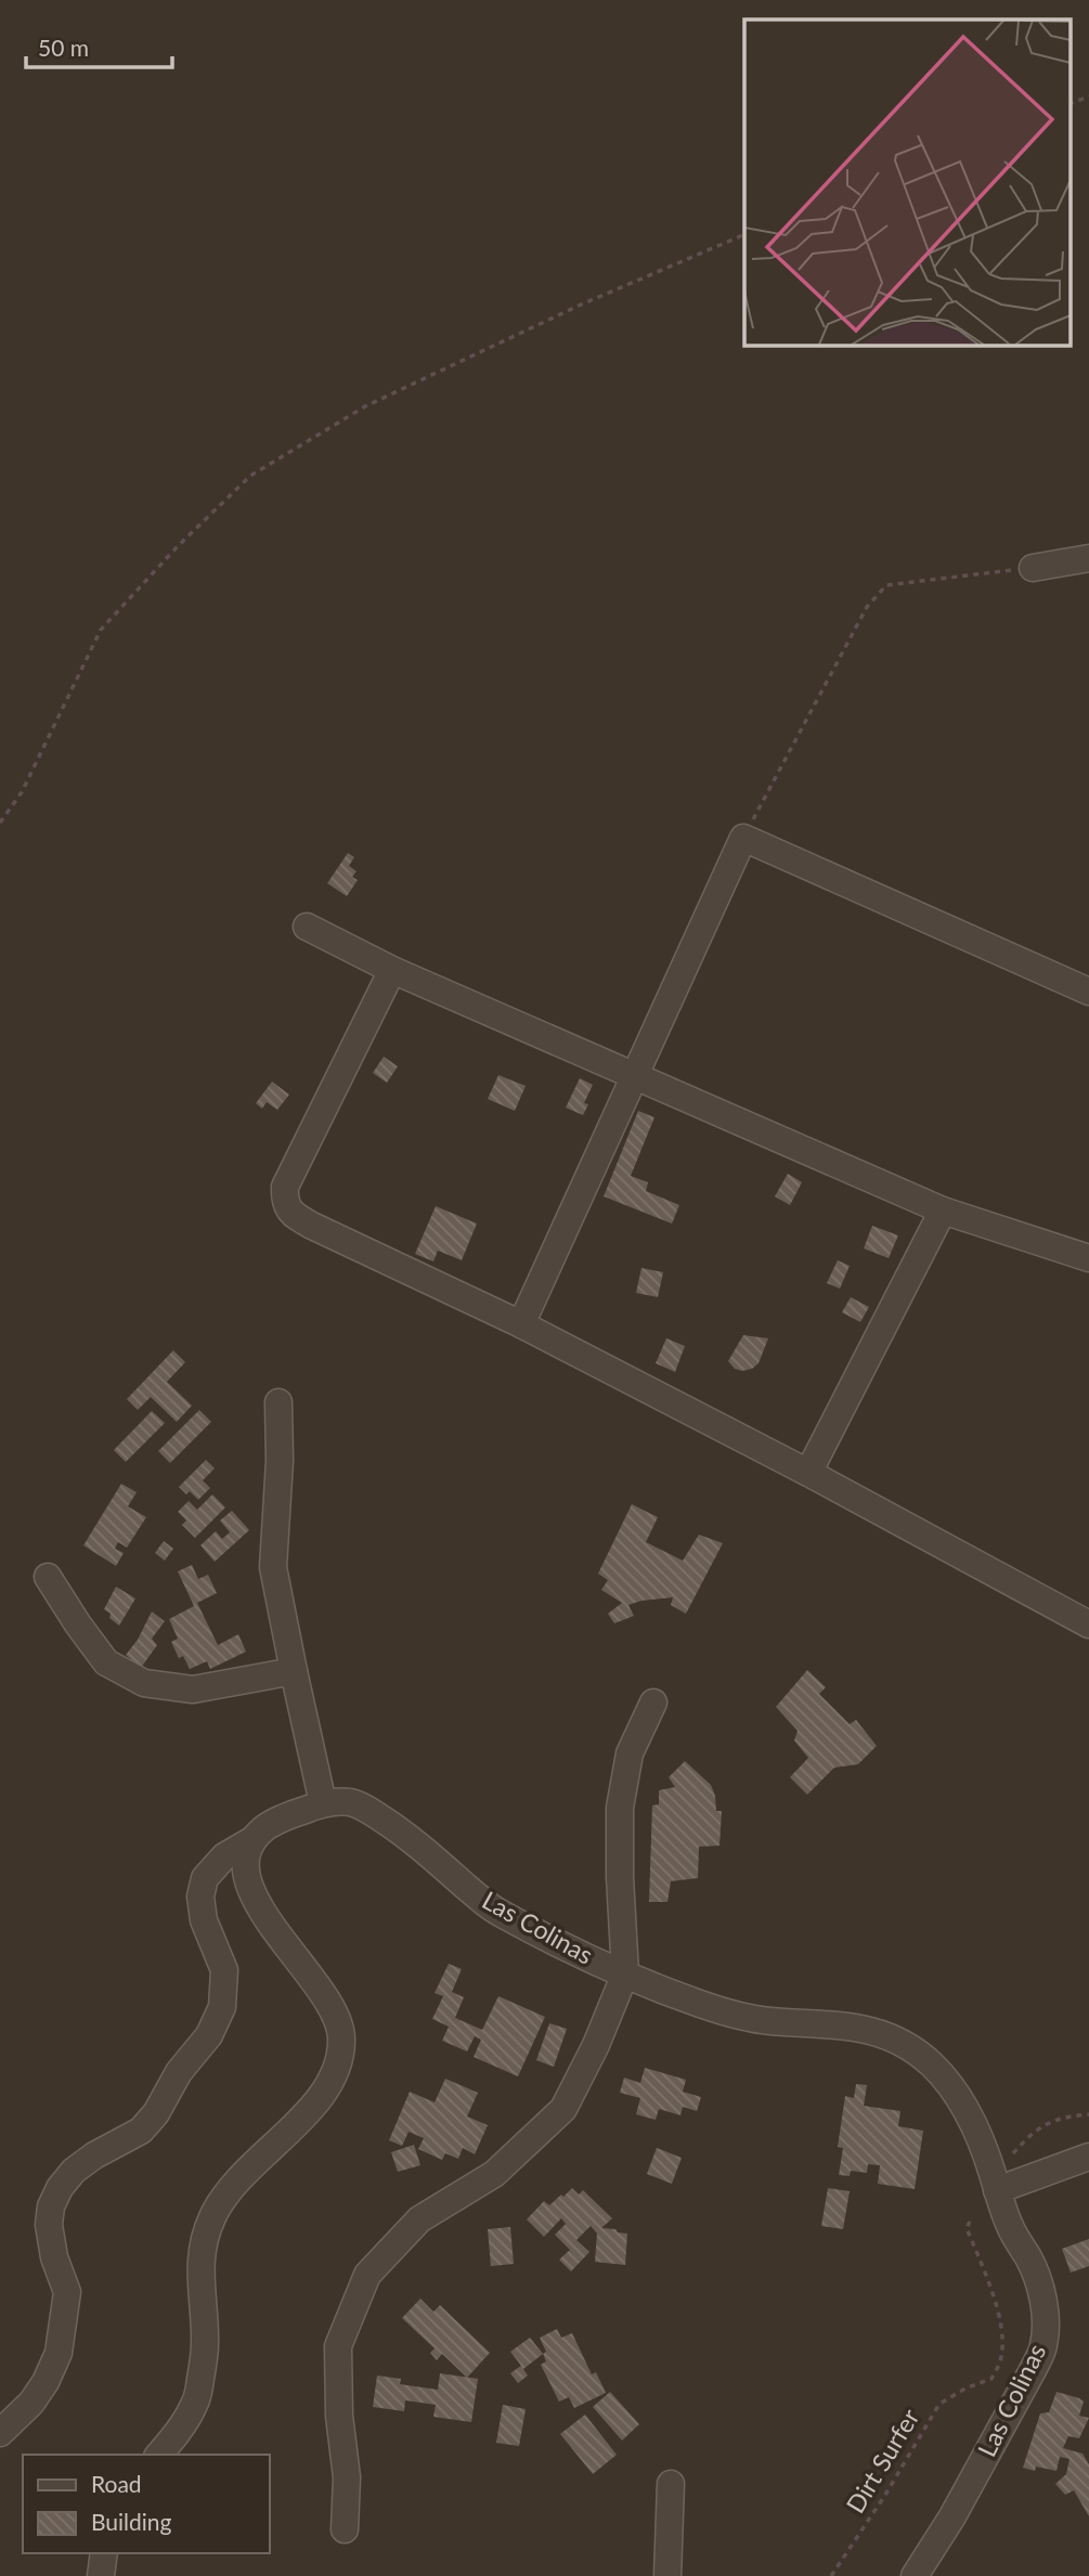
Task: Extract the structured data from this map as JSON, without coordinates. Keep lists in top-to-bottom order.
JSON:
{
  "streets": {
    "street": ["Las Colinas"],
    "path": ["Dirt Surfer"]
  },
  "legend": ["Road", "Building"],
  "scale_bar": "50 m"
}
